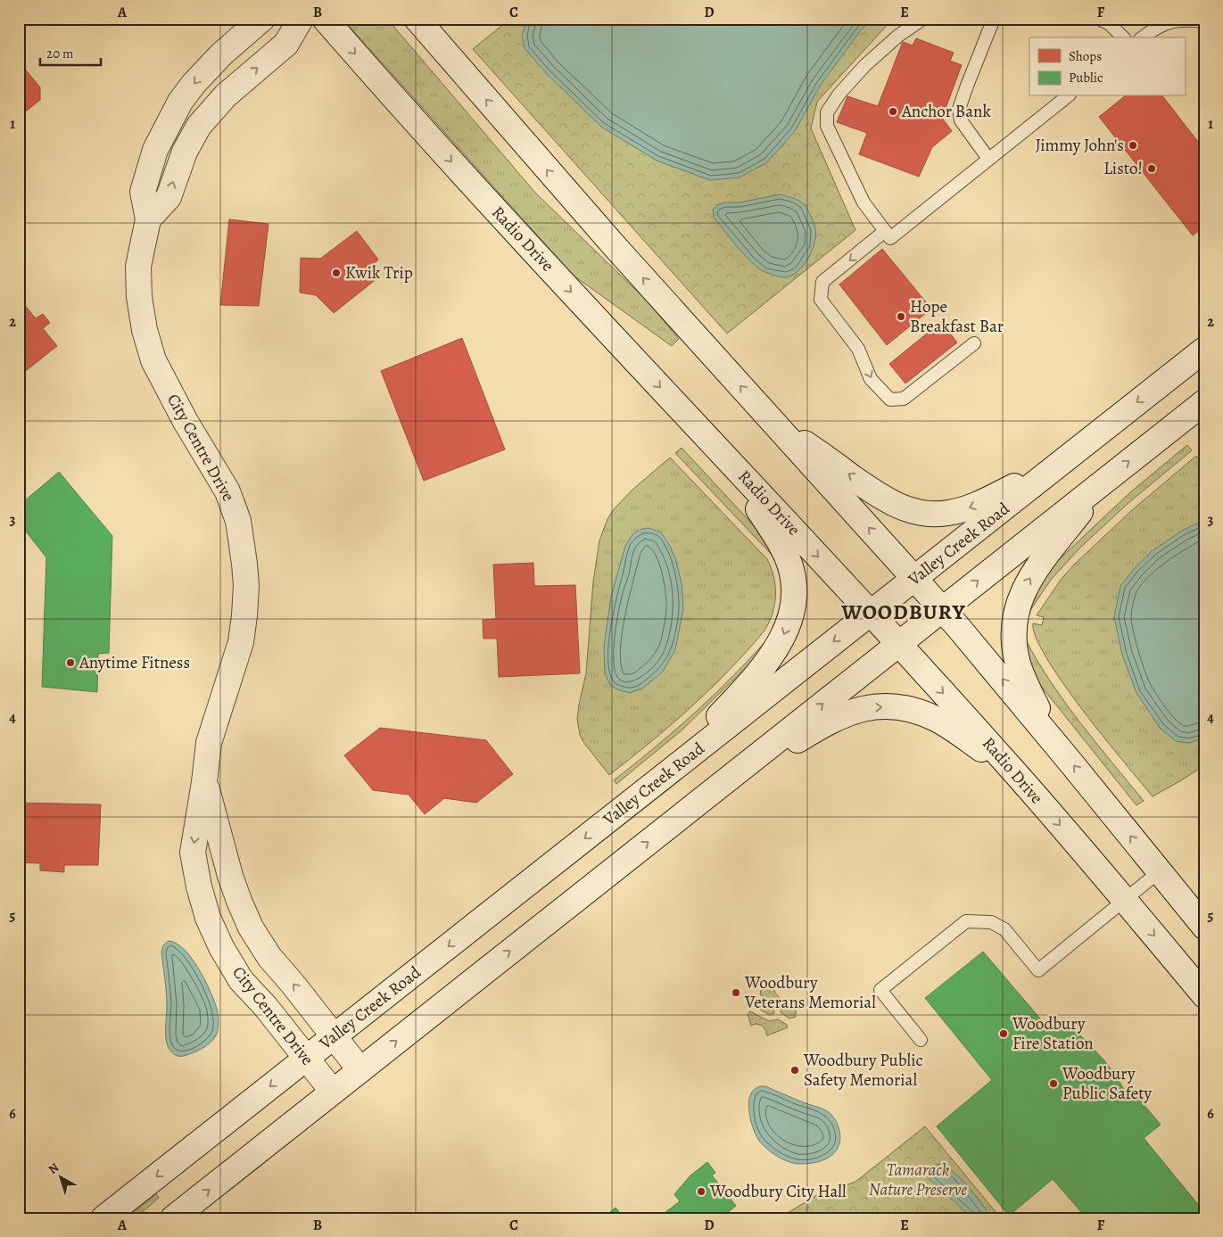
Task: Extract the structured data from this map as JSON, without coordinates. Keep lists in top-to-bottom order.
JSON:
{
  "streets": {
    "main road": ["Radio Drive", "City Centre Drive", "Valley Creek Road"]
  },
  "crossings": [
    ["Radio Drive", "Valley Creek Road"],
    ["City Centre Drive", "Valley Creek Road"]
  ],
  "districts": ["WOODBURY"],
  "parks": ["Tamarack Nature Preserve"],
  "places": [
    "Anchor Bank",
    "Jimmy John's",
    "Listo!",
    "Kwik Trip",
    "Hope Breakfast Bar",
    "Anytime Fitness",
    "Woodbury Veterans Memorial",
    "Woodbury Fire Station",
    "Woodbury Public Safety Memorial",
    "Woodbury Public Safety",
    "Woodbury City Hall"
  ],
  "legend": ["Shops", "Public"],
  "scale_bar": "20 m",
  "north": "top left",
  "grid": {
    "columns": [
      "A",
      "B",
      "C",
      "D",
      "E",
      "F"
    ],
    "rows": [
      "1",
      "2",
      "3",
      "4",
      "5",
      "6"
    ]
  }
}
